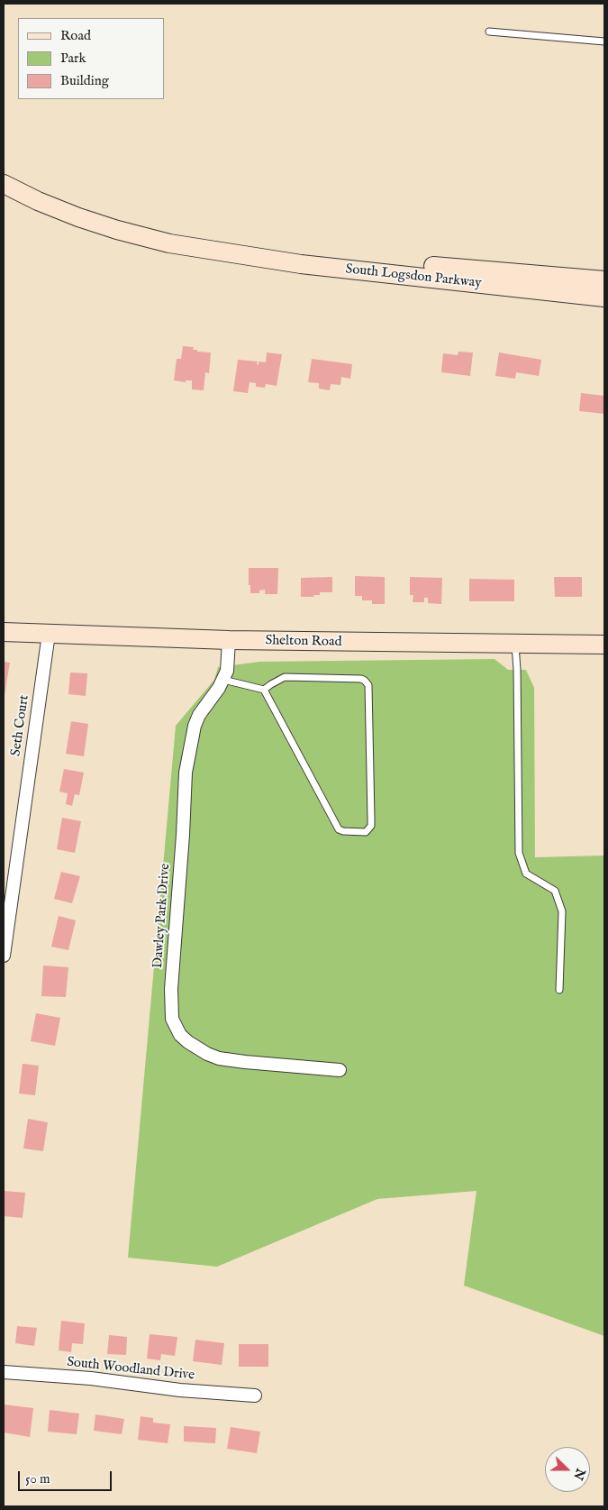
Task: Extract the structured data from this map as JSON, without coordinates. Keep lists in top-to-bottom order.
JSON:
{
  "streets": {
    "main road": ["South Logsdon Parkway", "Shelton Road"],
    "street": ["Seth Court", "Dawley Park Drive", "South Woodland Drive"]
  },
  "crossings": [
    ["Shelton Road", "Seth Court"],
    ["Shelton Road", "Dawley Park Drive"]
  ],
  "legend": ["Road", "Park", "Building"],
  "scale_bar": "50 m",
  "north": "right"
}
